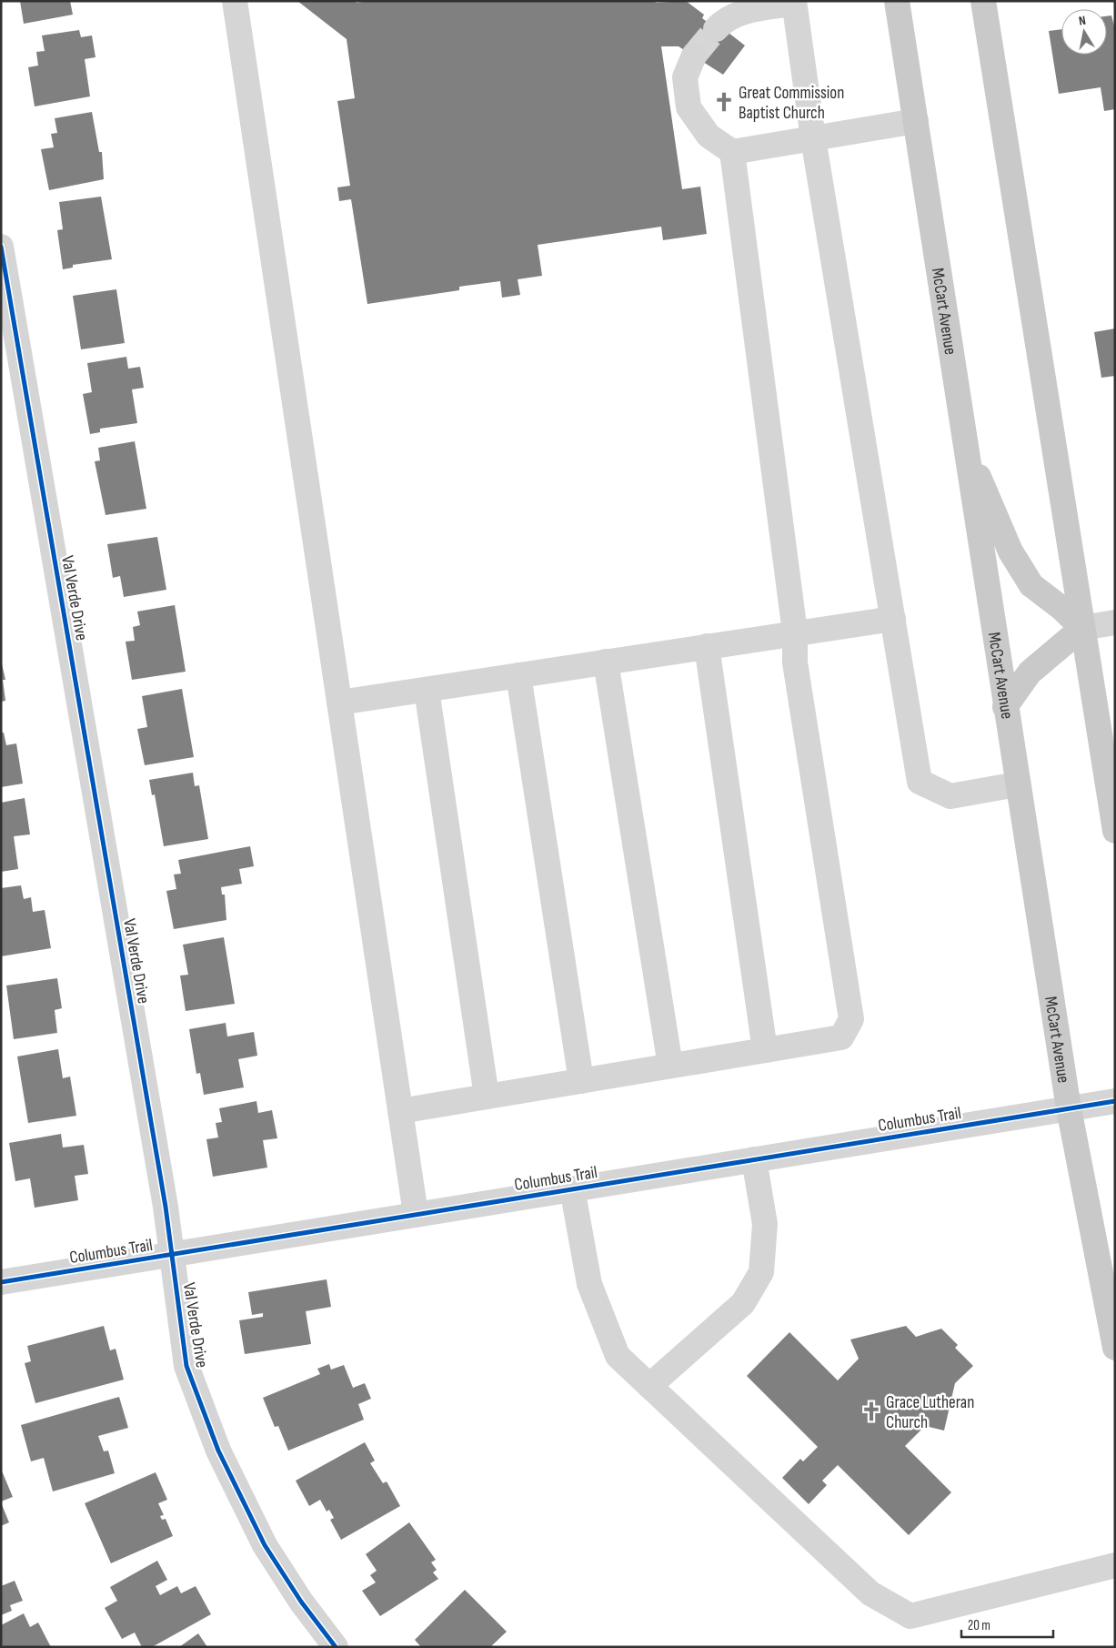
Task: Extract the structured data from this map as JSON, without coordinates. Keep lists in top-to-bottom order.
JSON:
{
  "streets": {
    "main road": ["McCart Avenue"],
    "street": ["Val Verde Drive", "Columbus Trail"]
  },
  "crossings": [
    ["McCart Avenue", "Columbus Trail"],
    ["Val Verde Drive", "Columbus Trail"]
  ],
  "places": {
    "church": ["Great Commission Baptist Church", "Grace Lutheran Church"]
  },
  "scale_bar": "20 m",
  "north": "top"
}
